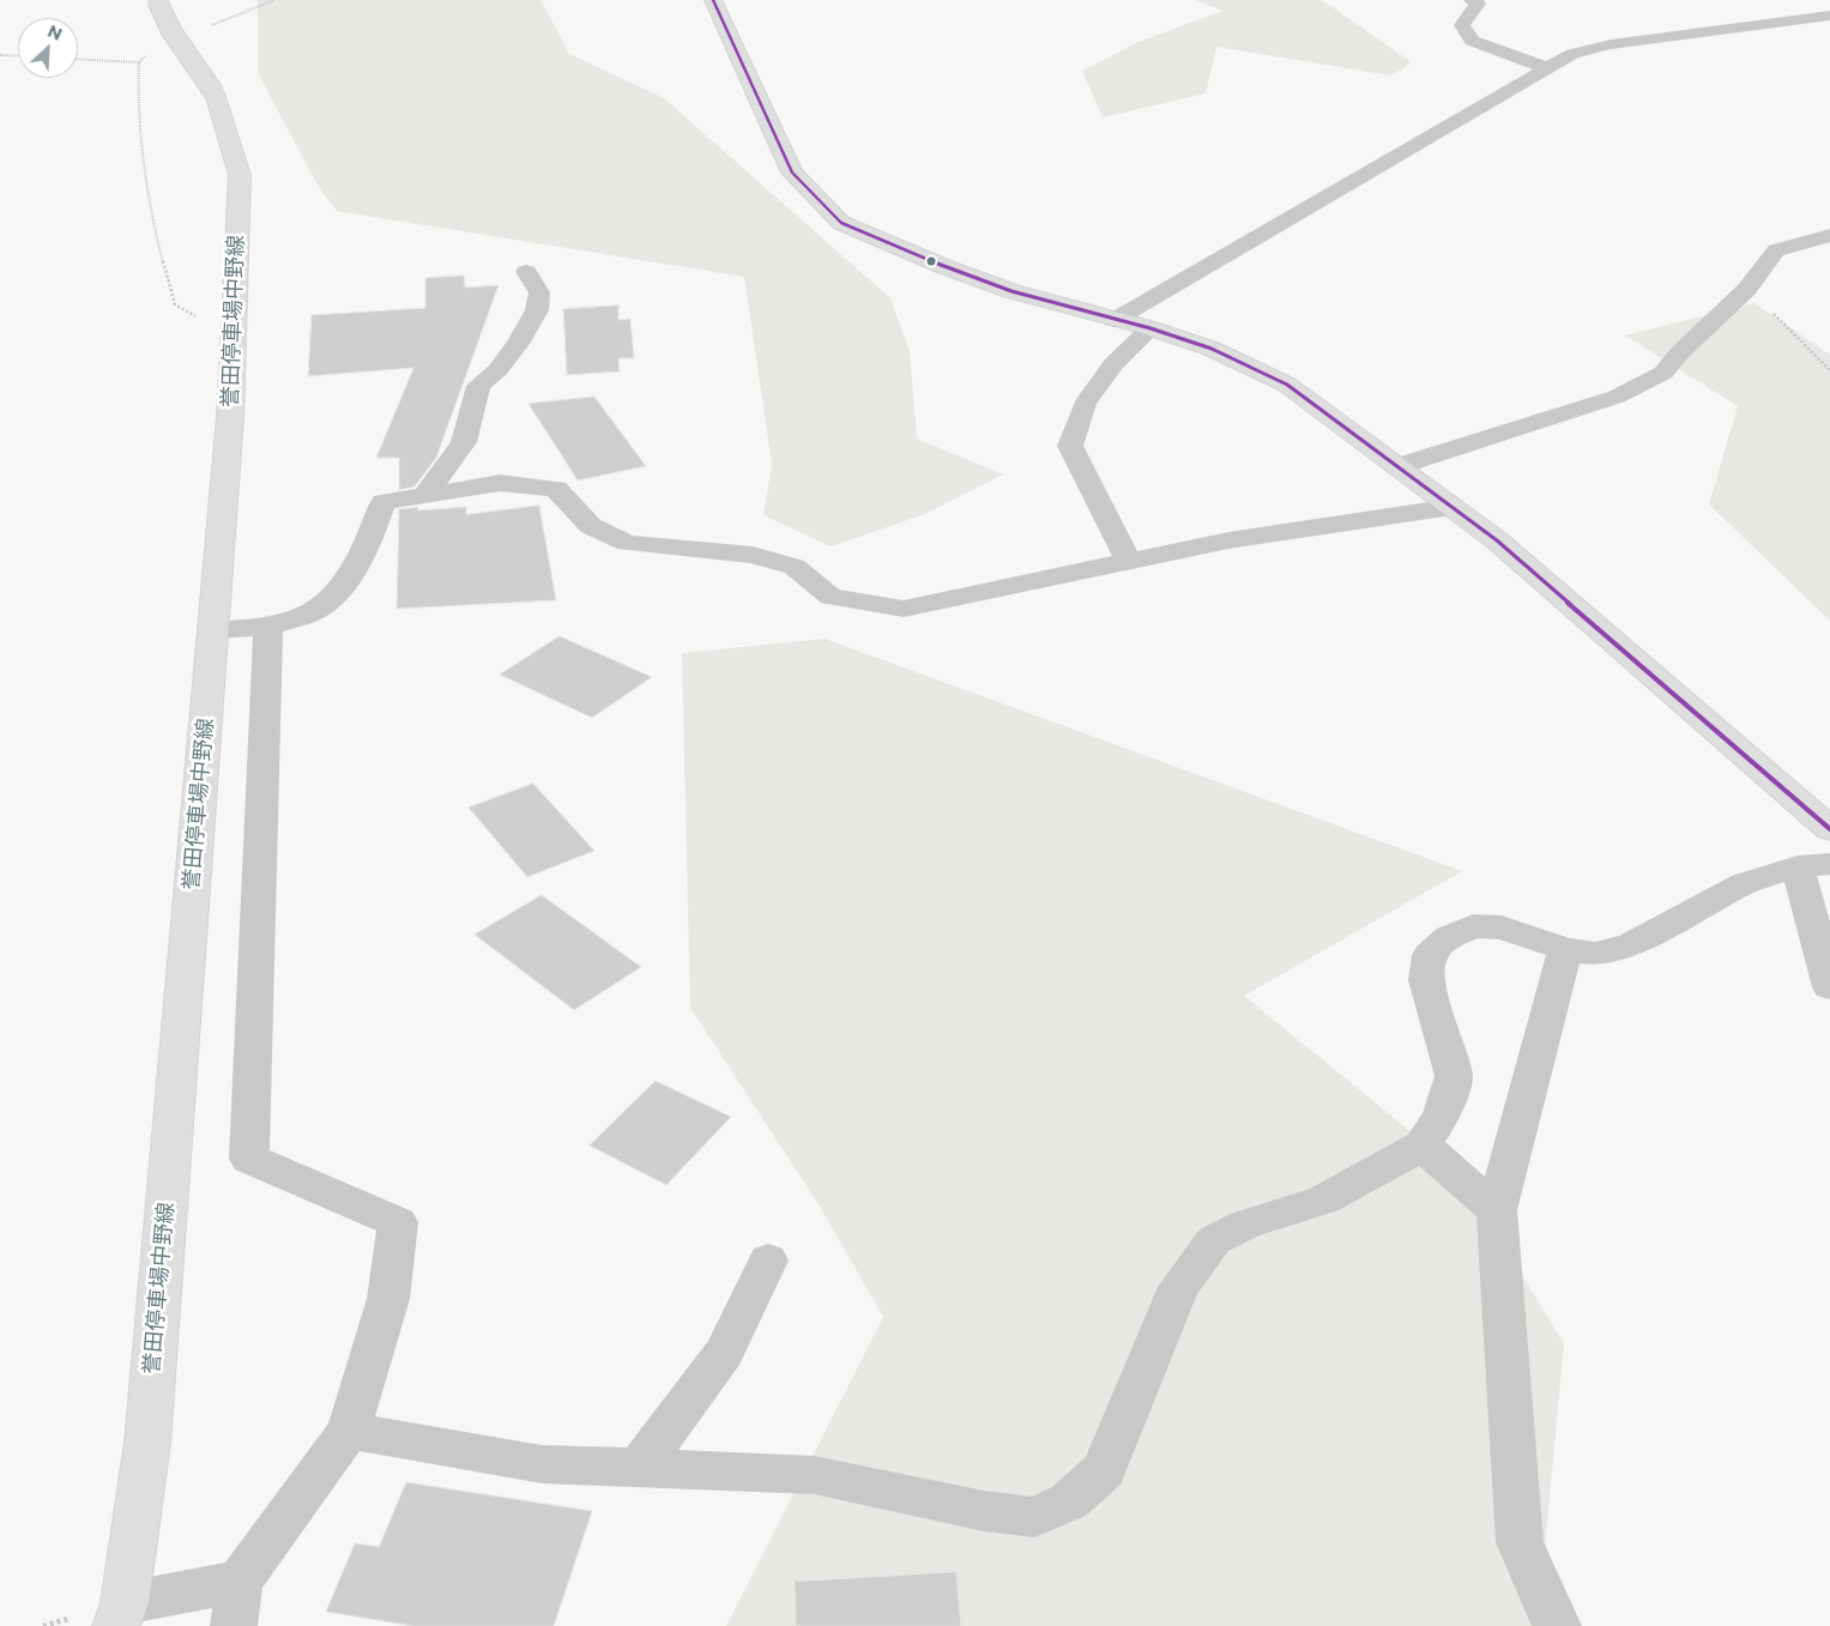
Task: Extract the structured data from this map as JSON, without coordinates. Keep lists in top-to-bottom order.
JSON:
{
  "streets": {
    "main road": ["誉田停車場中野線"]
  },
  "north": "top right"
}
